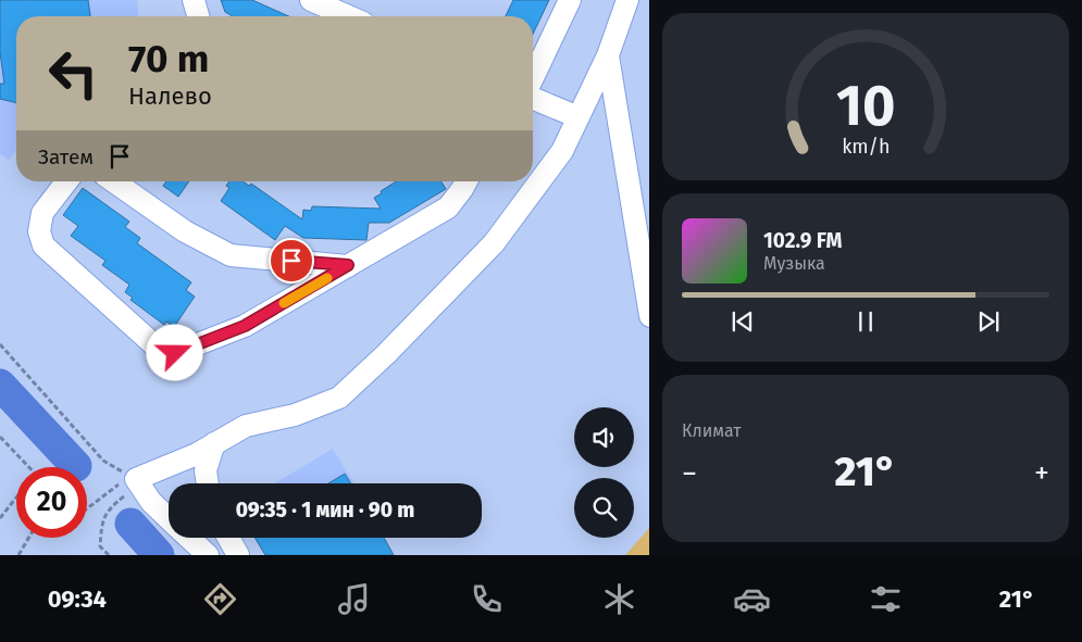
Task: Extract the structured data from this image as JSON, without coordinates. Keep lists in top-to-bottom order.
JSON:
{
  "page": {
    "turn": ["70 m", "Налево"],
    "then": "Затем",
    "song": ["102.9 FM", "Музыка"],
    "tile": "Климат",
    "heat": ["−", "21°", "+"],
    "limit": "20",
    "trip": "09:35 · 1 мин · 90 m",
    "tabs": ["09:34", "21°"],
    "gauge": ["10", "km/h"]
  }
}
